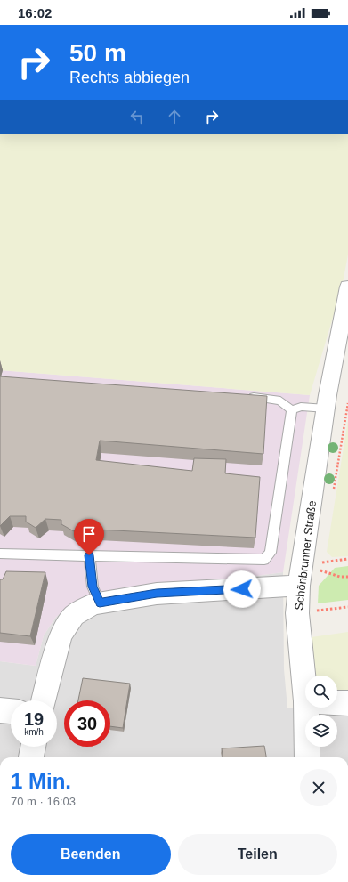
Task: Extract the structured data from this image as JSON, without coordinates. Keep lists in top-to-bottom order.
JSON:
{
  "streets": {
    "street": ["Schönbrunner Straße"]
  },
  "page": {
    "status": "16:02",
    "turn": ["50 m", "Rechts abbiegen"],
    "speed": "19 km/h",
    "limit": "30",
    "heading": ["1 Min.", "70 m · 16:03"],
    "buttons": ["Beenden", "Teilen"]
  }
}
